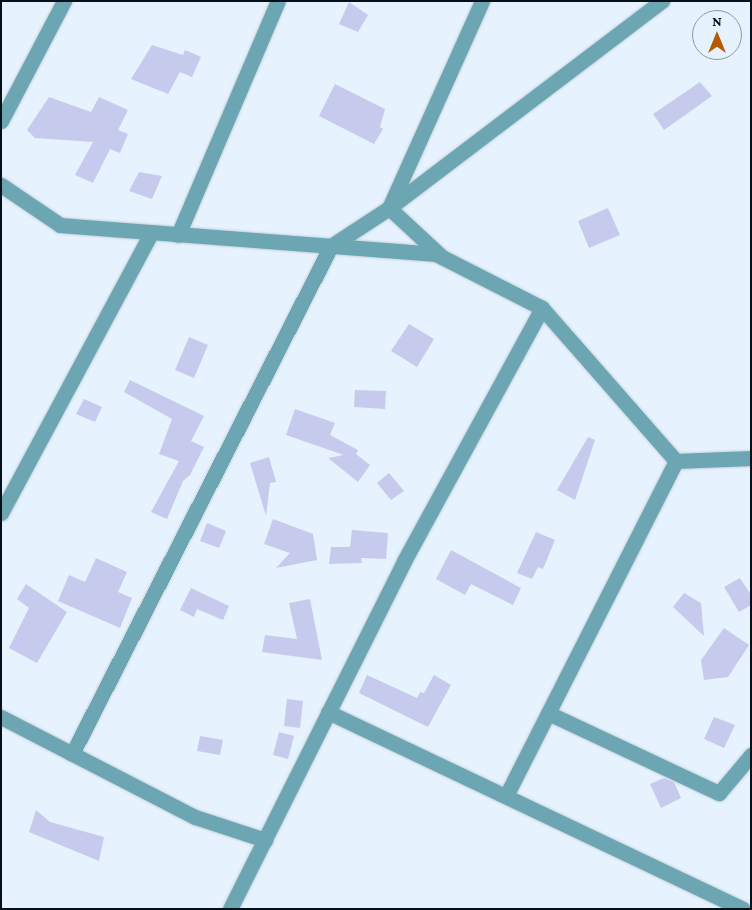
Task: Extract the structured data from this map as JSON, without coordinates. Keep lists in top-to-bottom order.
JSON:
{
  "north": "top"
}
